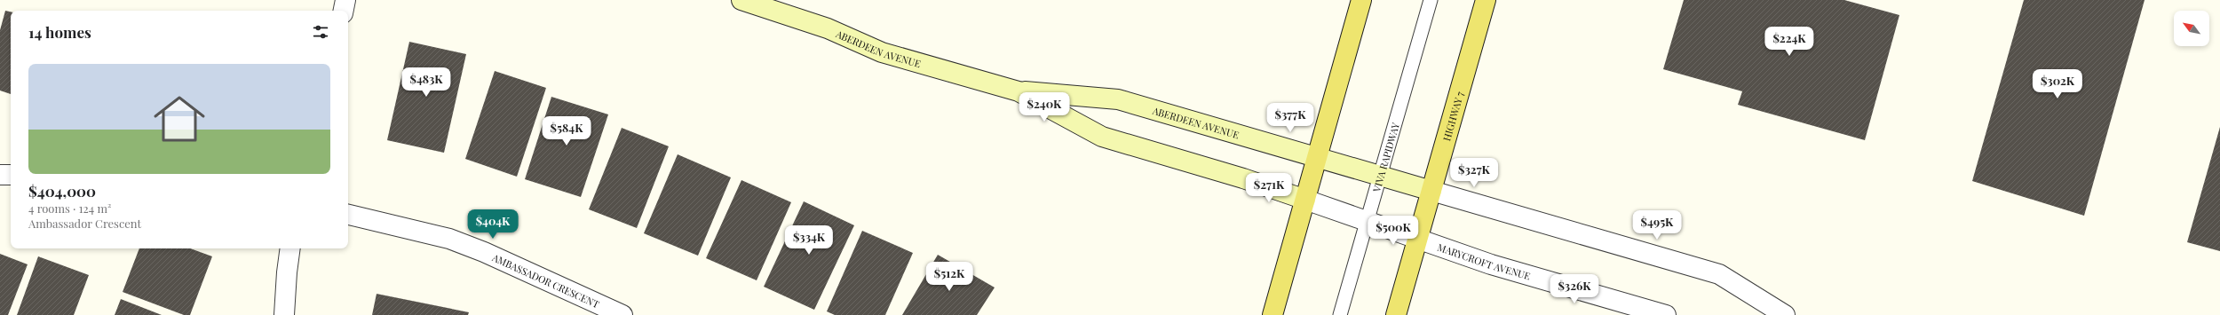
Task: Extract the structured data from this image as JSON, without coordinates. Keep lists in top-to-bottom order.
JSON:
{
  "streets": {
    "main road": ["HIGHWAY 7"],
    "street": ["ABERDEEN AVENUE", "MARYCROFT AVENUE", "AMBASSADOR CRESCENT"],
    "lane": ["VIVA RAPIDWAY"]
  },
  "crossings": [
    ["ABERDEEN AVENUE", "HIGHWAY 7"],
    ["ABERDEEN AVENUE", "VIVA RAPIDWAY"],
    ["ABERDEEN AVENUE", "MARYCROFT AVENUE"],
    ["HIGHWAY 7", "MARYCROFT AVENUE"],
    ["VIVA RAPIDWAY", "MARYCROFT AVENUE"]
  ],
  "north": "top left",
  "page": {
    "heading": "14 homes",
    "price": [
      "$224K",
      "$483K",
      "$302K",
      "$240K",
      "$377K",
      "$584K",
      "$327K",
      "$271K",
      "$404K",
      "$495K",
      "$500K",
      "$334K",
      "$512K",
      "$326K"
    ],
    "list": [
      {
        "name": "$404,000",
        "note": "4 rooms · 124 m² · Ambassador Crescent"
      }
    ]
  }
}
